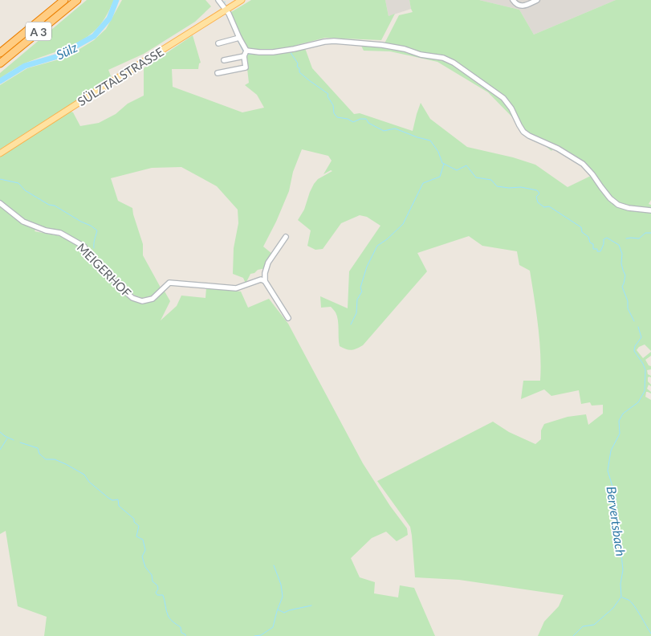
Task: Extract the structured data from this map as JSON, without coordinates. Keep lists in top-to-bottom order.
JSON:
{
  "streets": {
    "highway": ["A 3"],
    "main road": ["SÜLZTALSTRASSE"],
    "street": ["MEIGERHOF"]
  },
  "water": ["Sülz", "Bervertsbach"]
}
